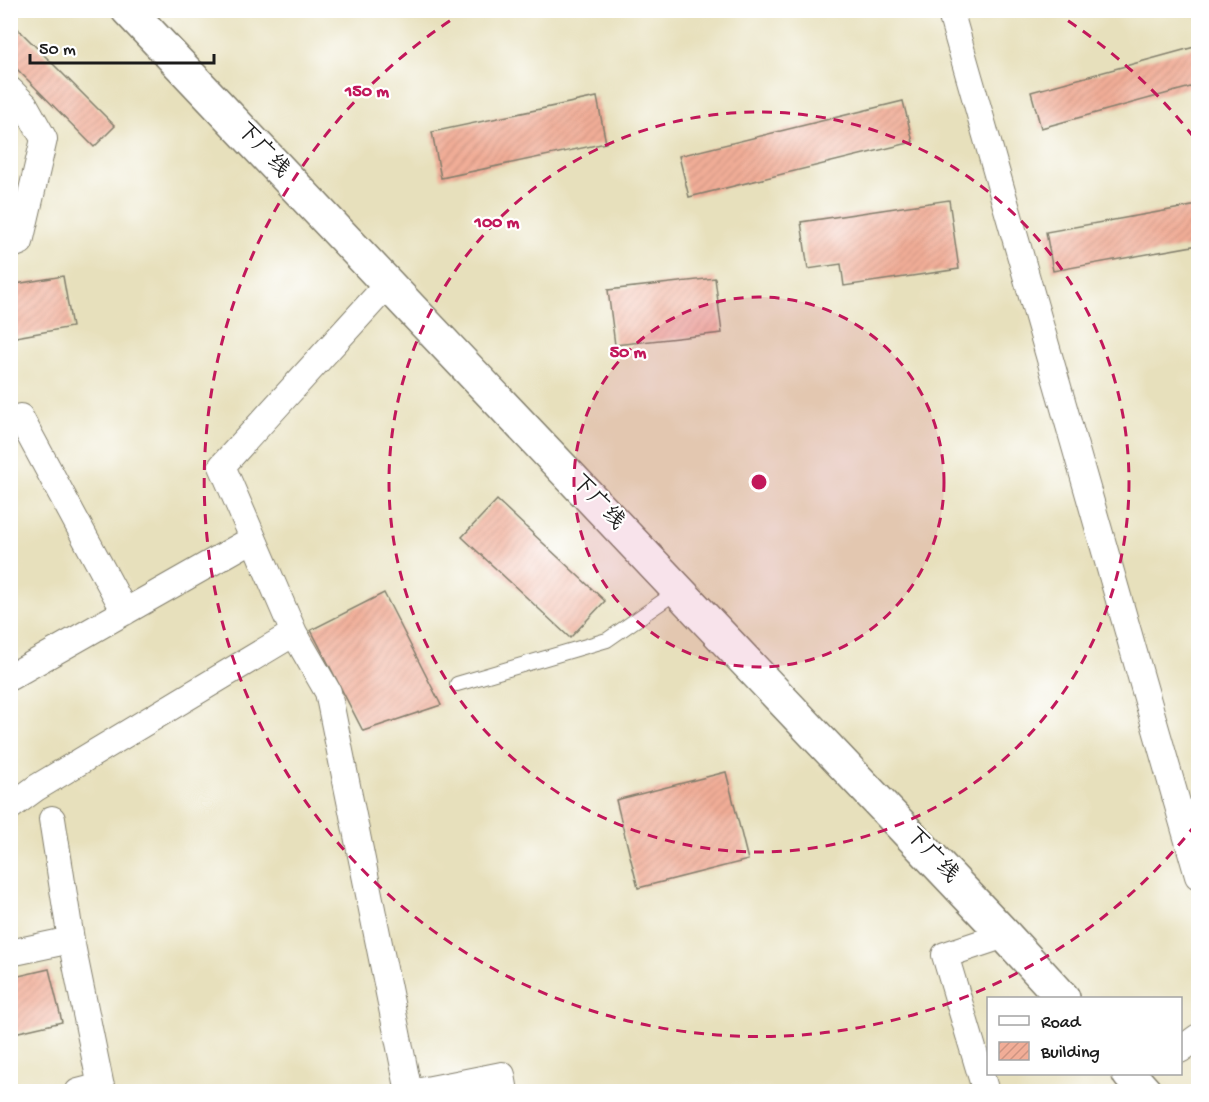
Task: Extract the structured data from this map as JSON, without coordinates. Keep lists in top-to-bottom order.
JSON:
{
  "streets": {
    "main road": ["下广线"]
  },
  "legend": ["Road", "Building"],
  "scale_bar": "50 m",
  "rings": ["150 m", "100 m", "50 m"]
}
